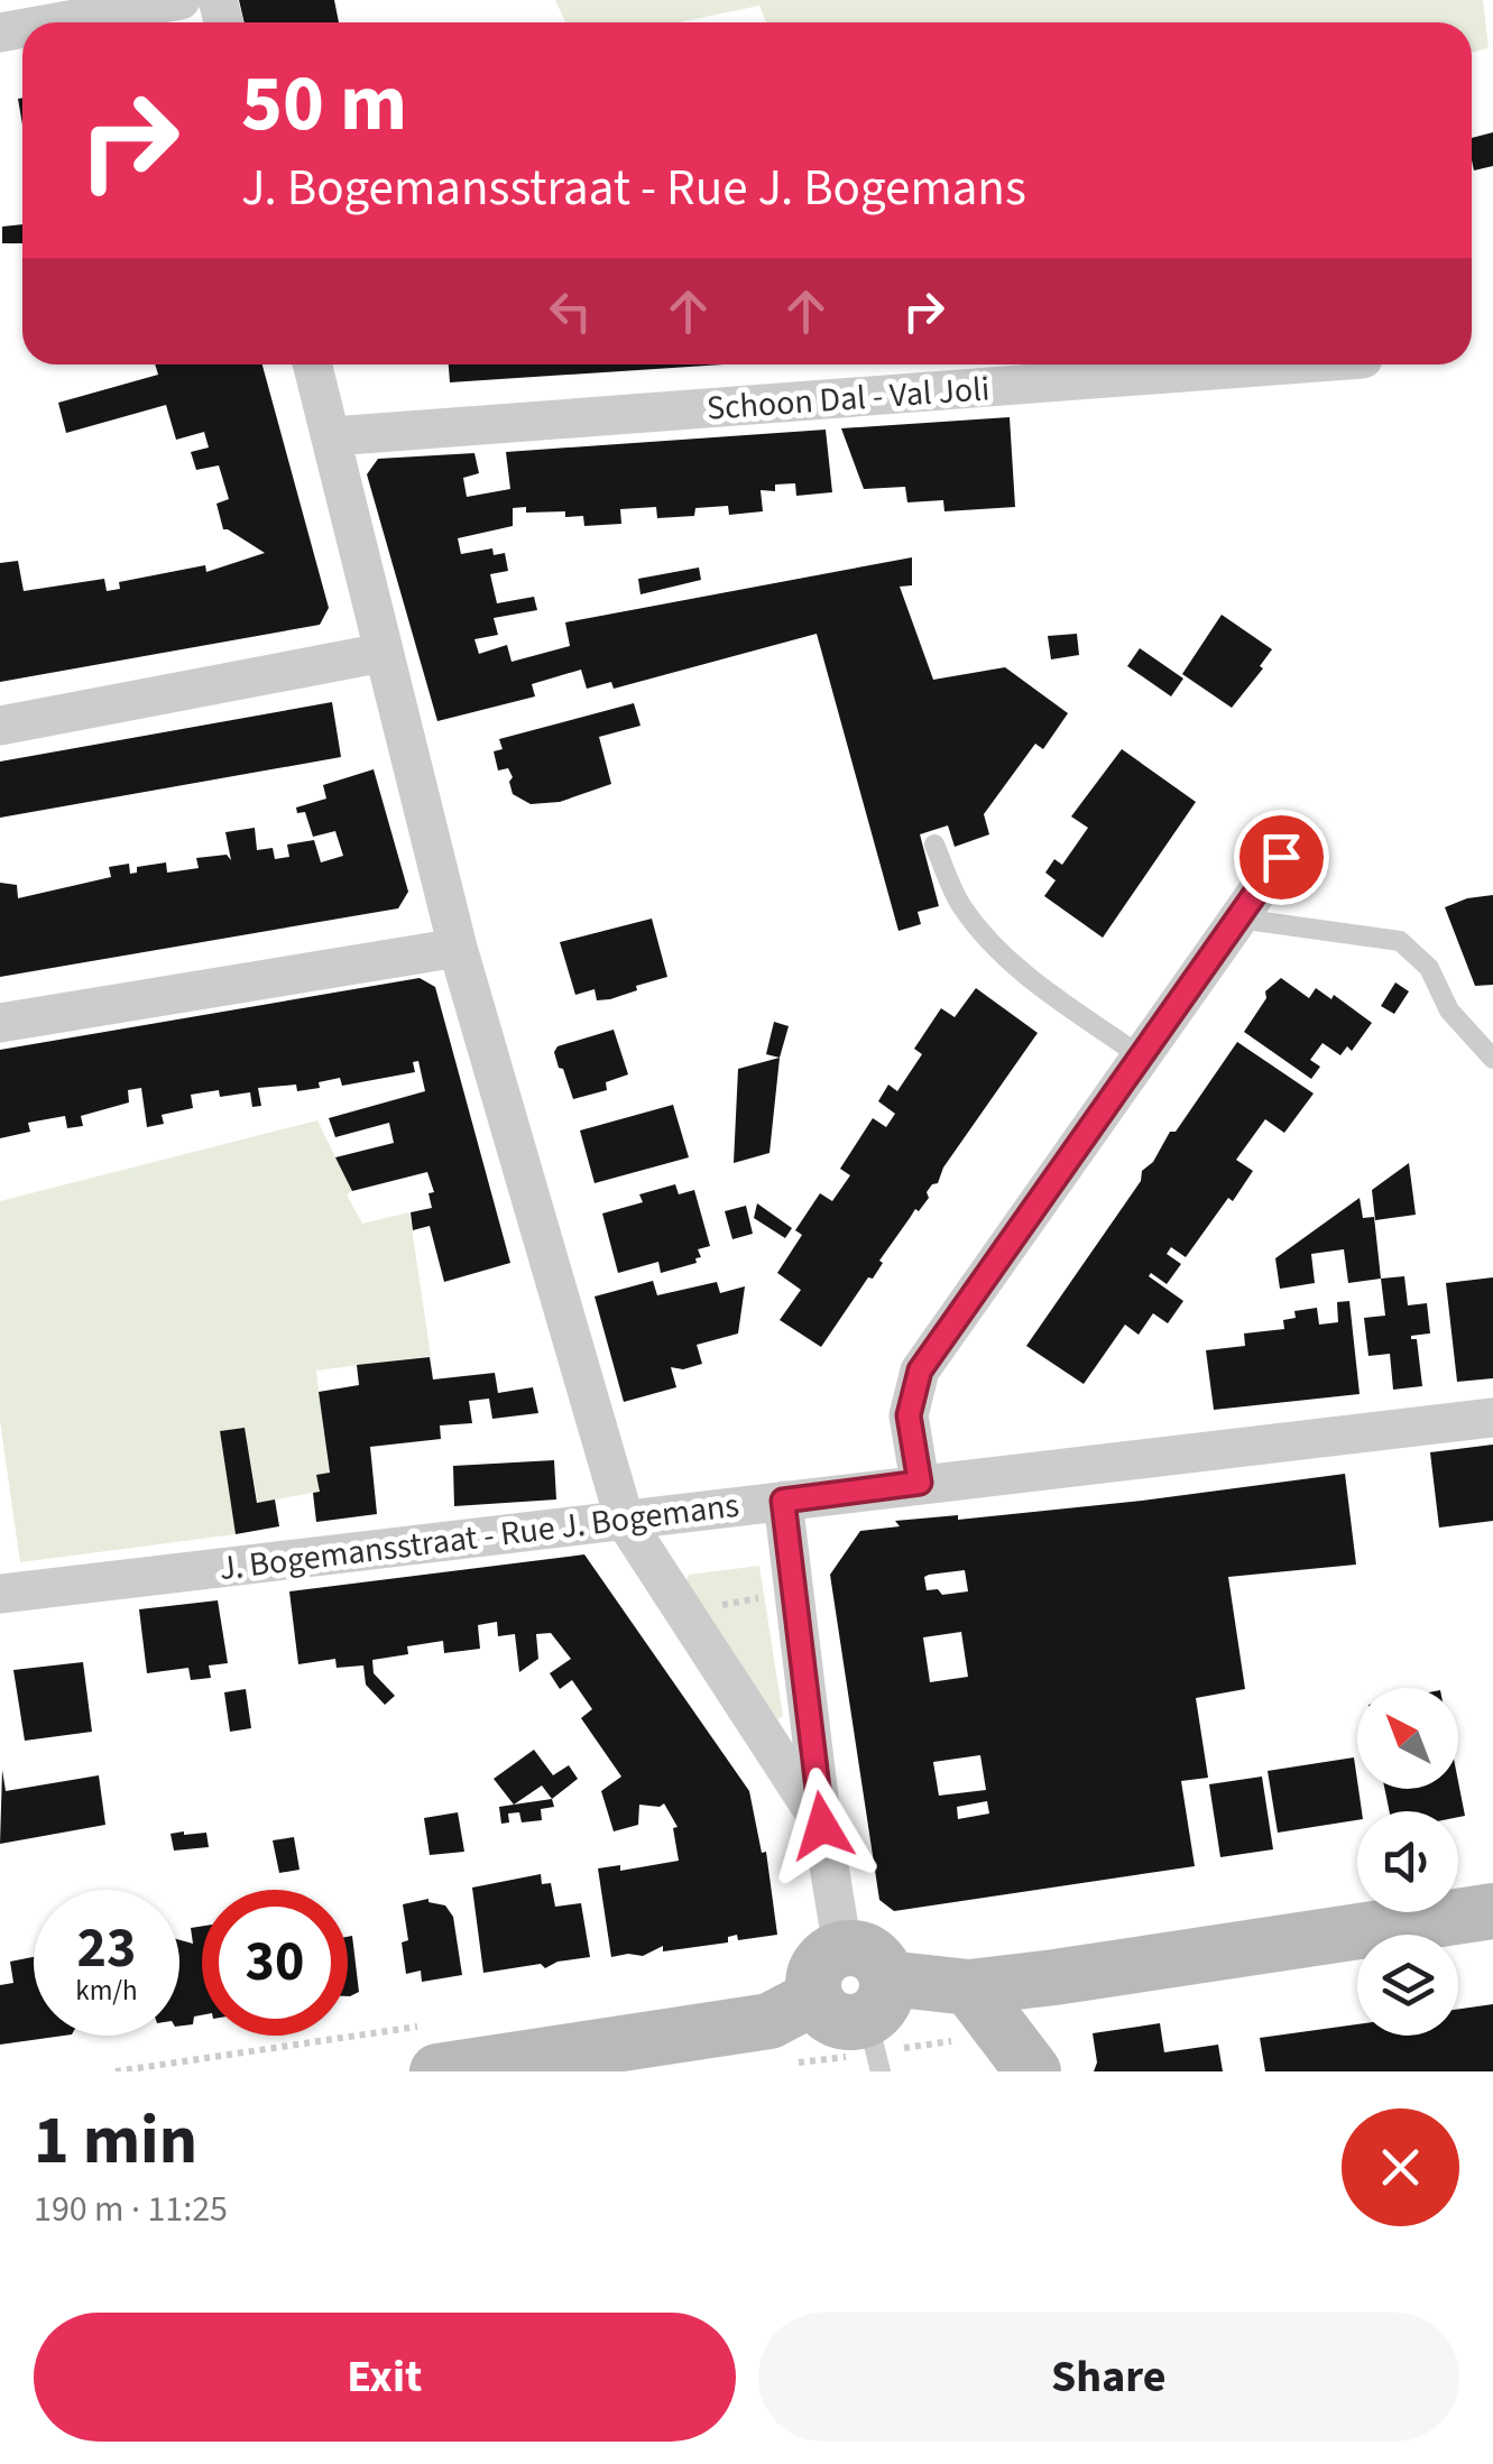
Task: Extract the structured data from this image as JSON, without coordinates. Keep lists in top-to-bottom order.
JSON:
{
  "streets": {
    "street": ["Schoon Dal - Val Joli", "J. Bogemansstraat - Rue J. Bogemans"]
  },
  "north": "top left",
  "page": {
    "turn": ["50 m", "J. Bogemansstraat - Rue J. Bogemans"],
    "speed": "23 km/h",
    "limit": "30",
    "heading": ["1 min", "190 m · 11:25"],
    "buttons": ["Exit", "Share"]
  }
}
